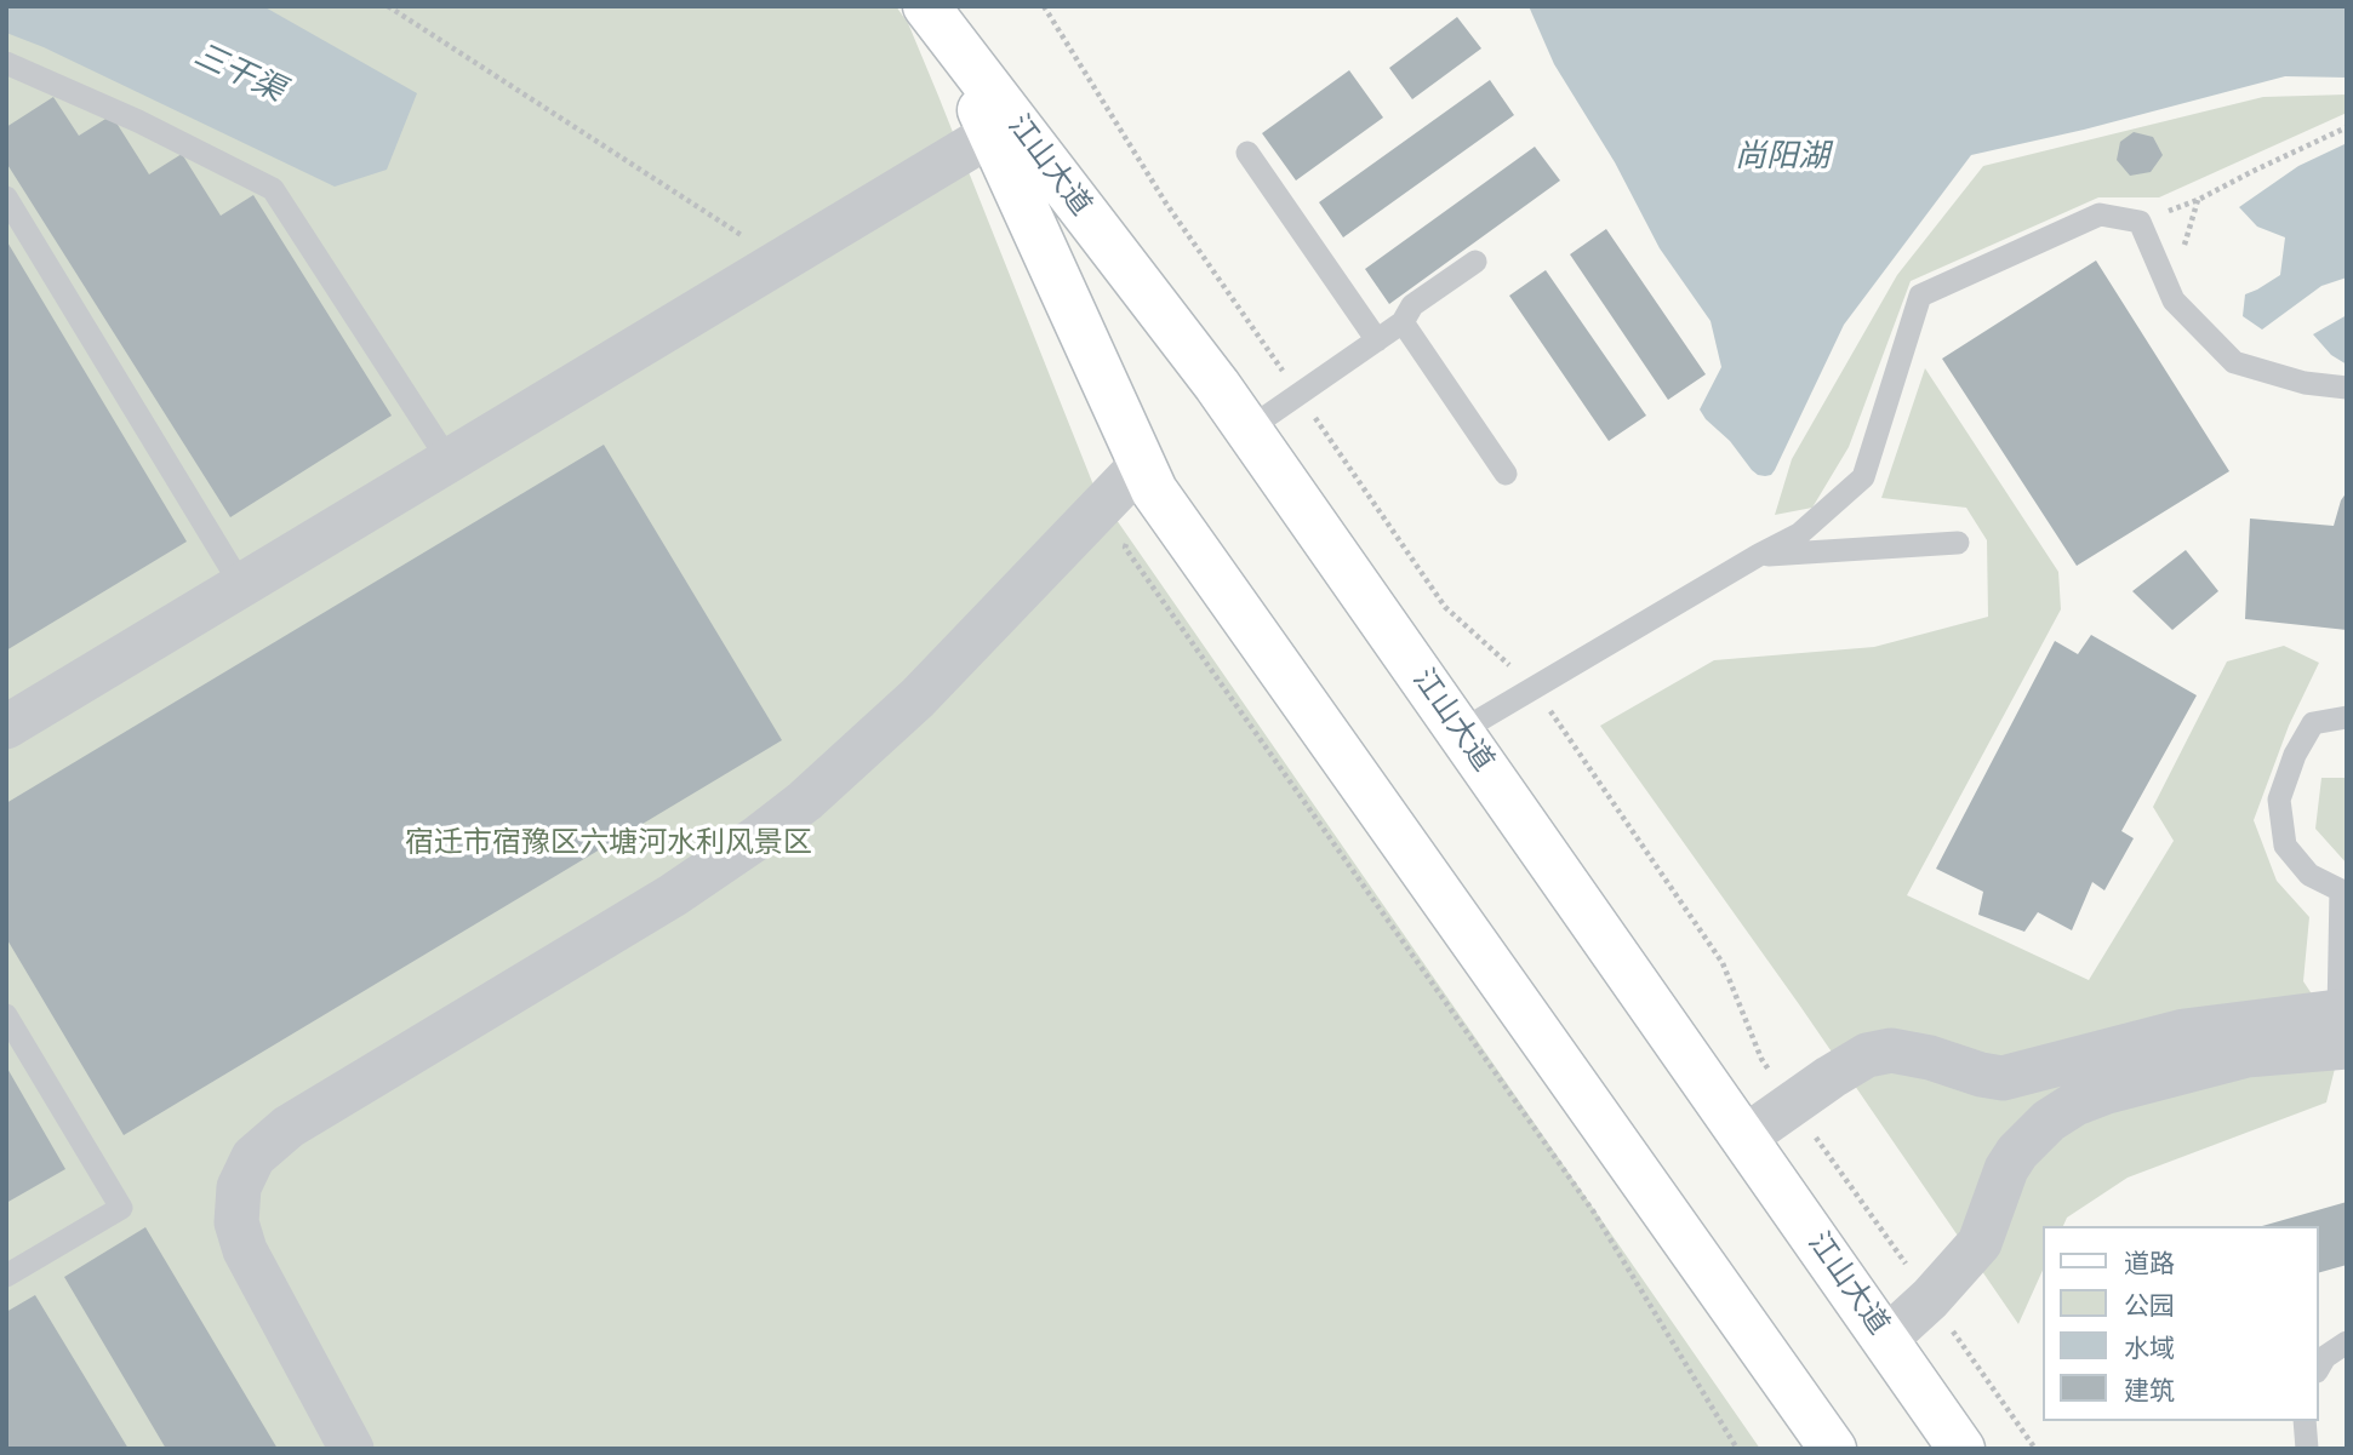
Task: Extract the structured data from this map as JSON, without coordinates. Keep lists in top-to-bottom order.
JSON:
{
  "streets": {
    "main road": ["江山大道"]
  },
  "water": ["三干渠", "尚阳湖"],
  "parks": ["宿迁市宿豫区六塘河水利风景区"],
  "legend": [
    "道路",
    "公园",
    "水域",
    "建筑"
  ]
}
